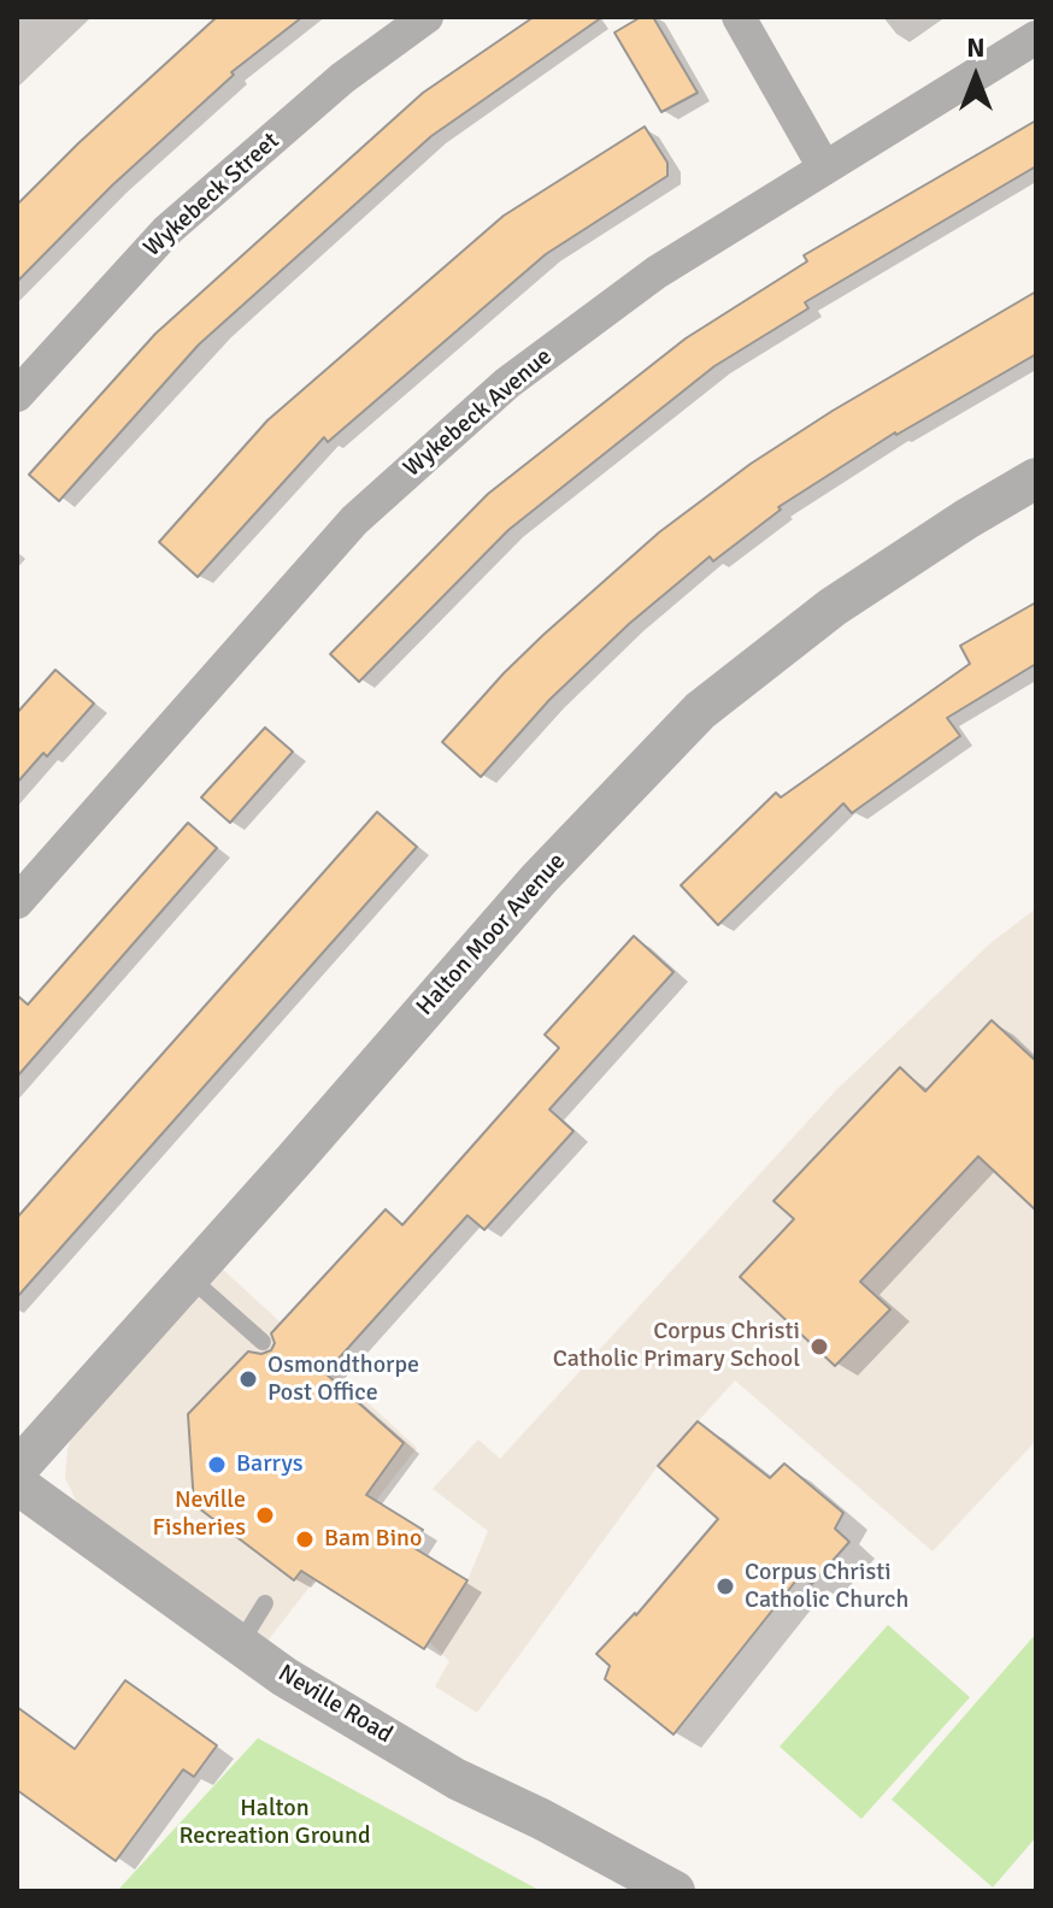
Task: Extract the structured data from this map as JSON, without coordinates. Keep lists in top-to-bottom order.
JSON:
{
  "streets": {
    "street": [
      "Wykebeck Street",
      "Wykebeck Avenue",
      "Halton Moor Avenue",
      "Neville Road"
    ]
  },
  "parks": ["Halton Recreation Ground"],
  "places": [
    "Corpus Christi Catholic Primary School",
    "Osmondthorpe Post Office",
    "Barrys",
    "Neville Fisheries",
    "Bam Bino",
    "Corpus Christi Catholic Church"
  ],
  "north": "top"
}
